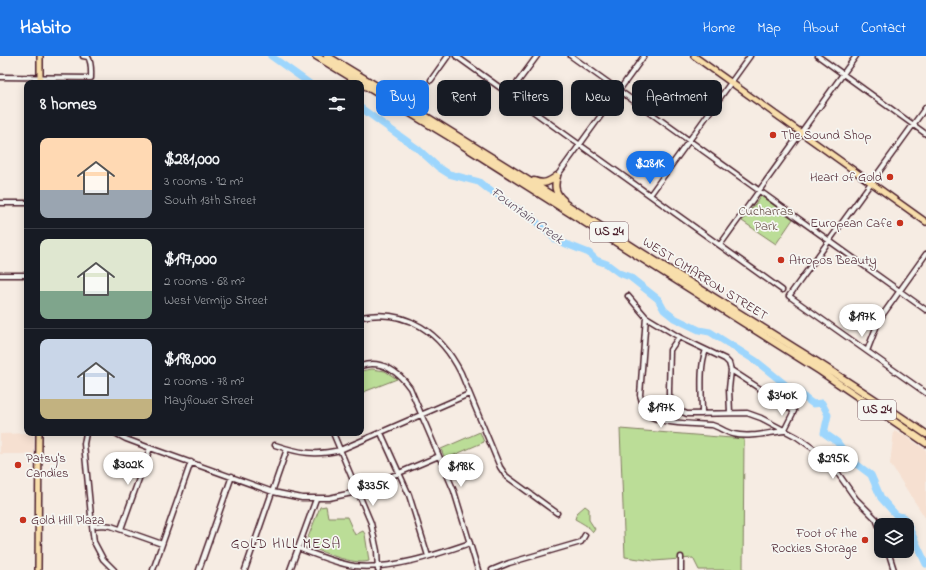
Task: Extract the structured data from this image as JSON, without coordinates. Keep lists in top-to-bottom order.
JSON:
{
  "streets": {
    "highway": ["US 24", "WEST CIMARRON STREET"]
  },
  "districts": ["GOLD HILL MESA"],
  "water": ["Fountain Creek"],
  "parks": ["Cucharras Park"],
  "places": [
    "The Sound Shop",
    "Heart of Gold",
    "European Cafe",
    "Atropos Beauty",
    "Patsy's Candies",
    "Gold Hill Plaza",
    "Foot of the Rockies Storage"
  ],
  "page": {
    "header": "Habito",
    "nav": [
      "Home",
      "Map",
      "About",
      "Contact"
    ],
    "chip": [
      "Buy",
      "Rent",
      "Filters",
      "New",
      "Apartment"
    ],
    "heading": "8 homes",
    "list": [
      {
        "name": "$281,000",
        "note": "3 rooms · 92 m² · South 13th Street"
      },
      {
        "name": "$197,000",
        "note": "2 rooms · 68 m² · West Vermijo Street"
      },
      {
        "name": "$198,000",
        "note": "2 rooms · 78 m² · Mayflower Street"
      }
    ],
    "price": [
      "$281K",
      "$197K",
      "$340K",
      "$197K",
      "$295K",
      "$302K",
      "$198K",
      "$335K"
    ]
  }
}
